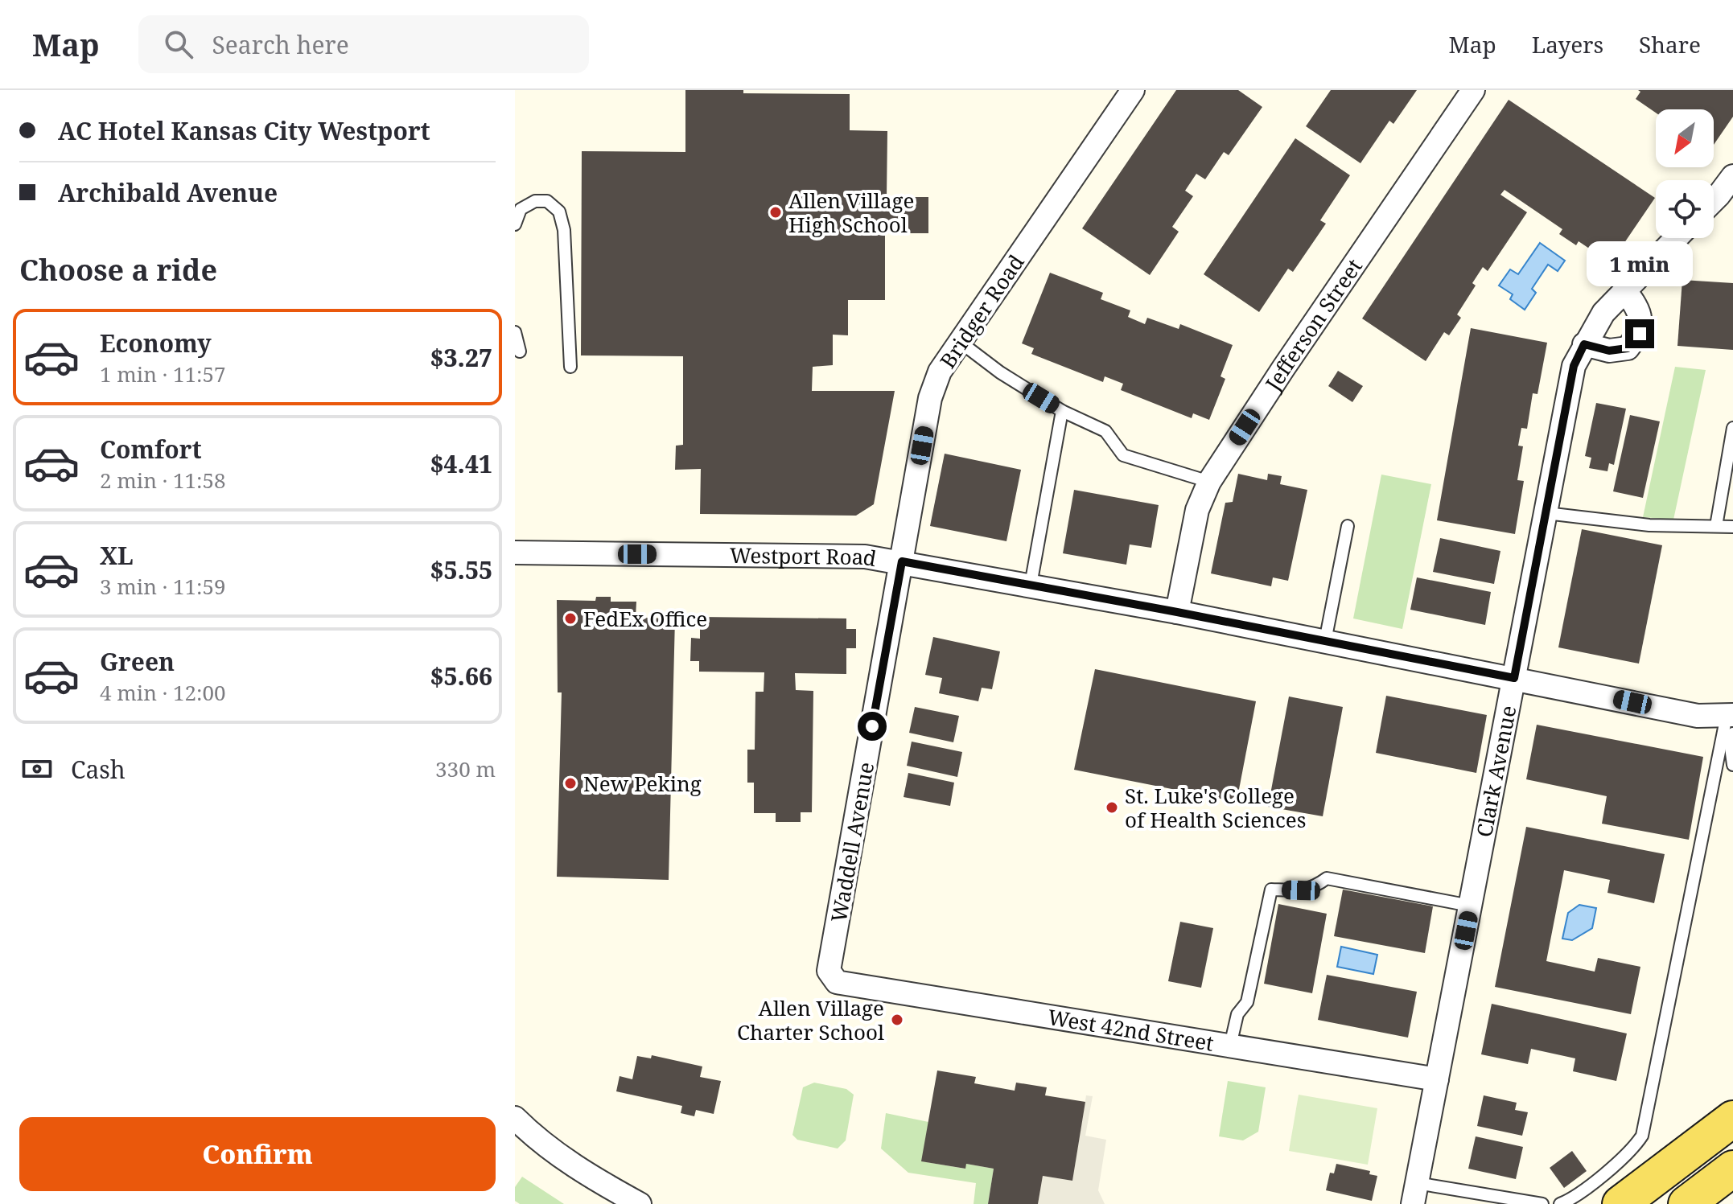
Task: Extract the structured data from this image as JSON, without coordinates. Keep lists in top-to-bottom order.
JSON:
{
  "streets": {
    "street": [
      "Bridger Road",
      "Jefferson Street",
      "Westport Road",
      "Clark Avenue",
      "Waddell Avenue",
      "West 42nd Street"
    ]
  },
  "crossings": [
    ["Bridger Road", "Westport Road"],
    ["Bridger Road", "Waddell Avenue"],
    ["Jefferson Street", "Westport Road"],
    ["Westport Road", "Clark Avenue"],
    ["Westport Road", "Waddell Avenue"],
    ["Clark Avenue", "West 42nd Street"],
    ["Waddell Avenue", "West 42nd Street"]
  ],
  "places": [
    "Allen Village High School",
    "FedEx Office",
    "New Peking",
    "St. Luke's College of Health Sciences",
    "Allen Village Charter School"
  ],
  "north": "bottom left",
  "page": {
    "header": "Map",
    "search": "Search here",
    "nav": ["Map", "Layers", "Share"],
    "banner": ["AC Hotel Kansas City Westport", "Archibald Avenue"],
    "heading": "Choose a ride",
    "bubble": "1 min",
    "list": [
      {
        "name": "Economy",
        "note": "1 min · 11:57",
        "value": "$3.27"
      },
      {
        "name": "Comfort",
        "note": "2 min · 11:58",
        "value": "$4.41"
      },
      {
        "name": "XL",
        "note": "3 min · 11:59",
        "value": "$5.55"
      },
      {
        "name": "Green",
        "note": "4 min · 12:00",
        "value": "$5.66"
      }
    ],
    "pay": ["Cash", "330 m"],
    "buttons": "Confirm"
  }
}
